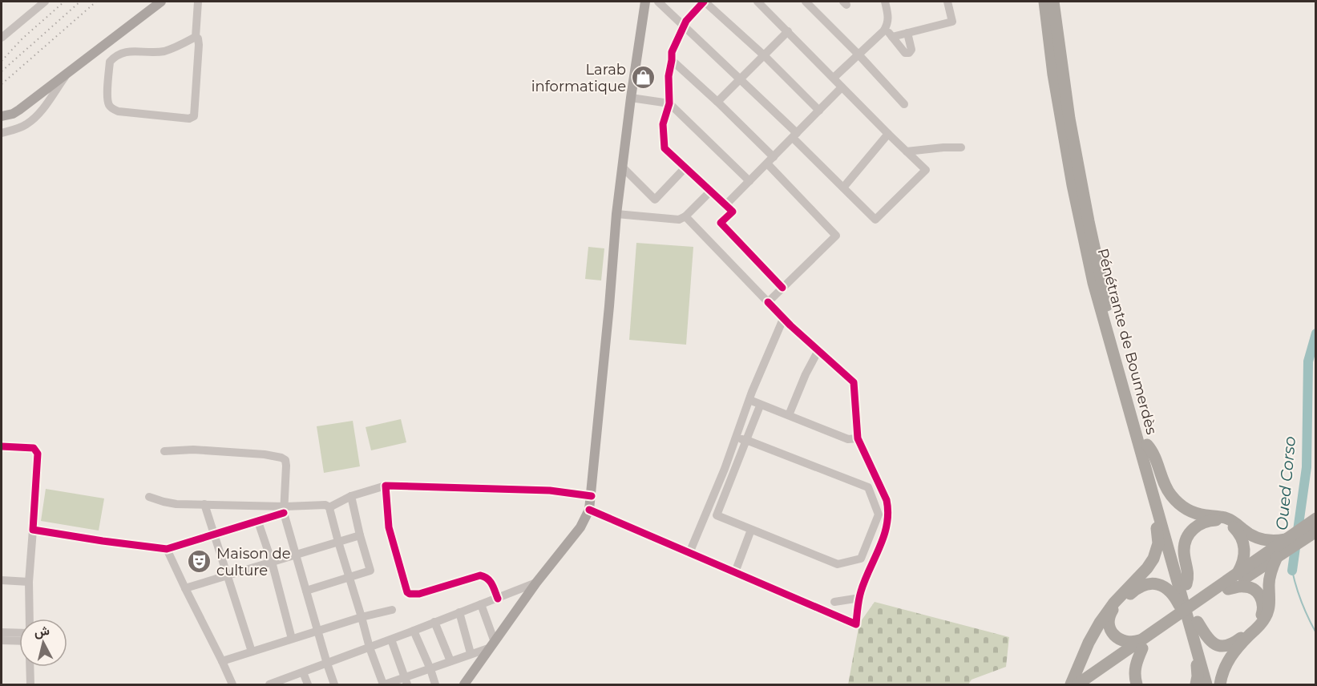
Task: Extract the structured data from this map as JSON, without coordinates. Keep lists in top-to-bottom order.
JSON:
{
  "streets": {
    "highway": ["Pénétrante de Boumerdès"]
  },
  "water": ["Oued Corso"],
  "places": {
    "shop": ["Larab informatique"],
    "theatre": ["Maison de culture"]
  },
  "north": "top"
}
